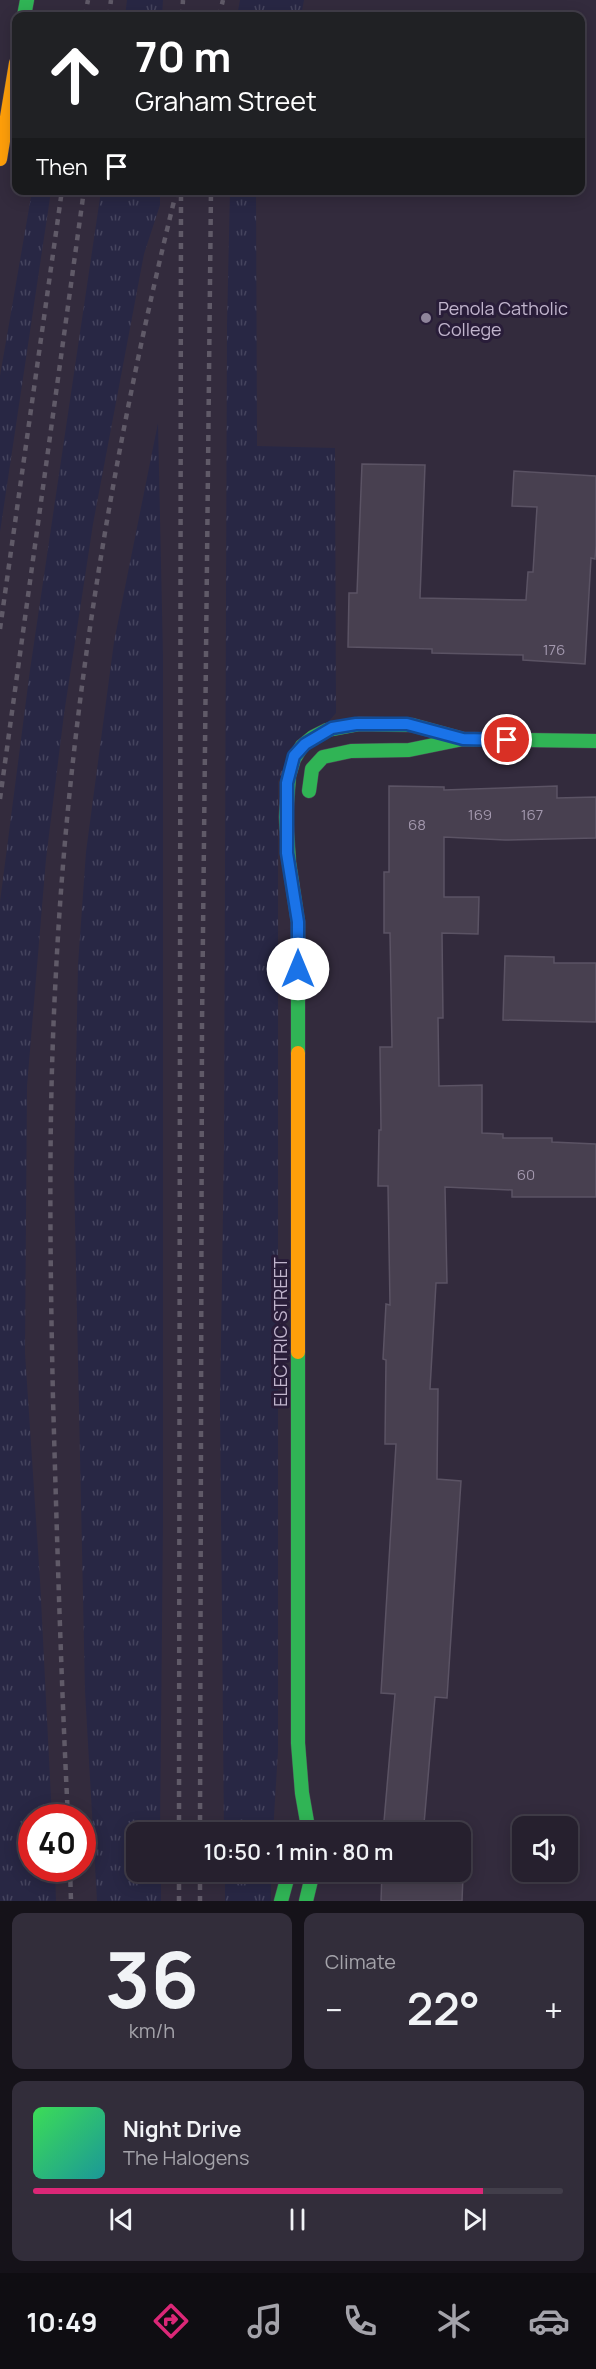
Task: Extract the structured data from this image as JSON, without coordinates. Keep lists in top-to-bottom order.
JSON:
{
  "streets": {
    "street": ["ELECTRIC STREET"]
  },
  "places": ["Penola Catholic College"],
  "house_numbers": [
    "176",
    "169",
    "167",
    "68",
    "60"
  ],
  "page": {
    "turn": ["70 m", "Graham Street"],
    "then": "Then",
    "limit": "40",
    "trip": "10:50 · 1 min · 80 m",
    "tile": [
      ["36", "km/h"],
      "Climate"
    ],
    "heat": ["−", "22°", "+"],
    "song": ["Night Drive", "The Halogens"],
    "tabs": "10:49"
  }
}
